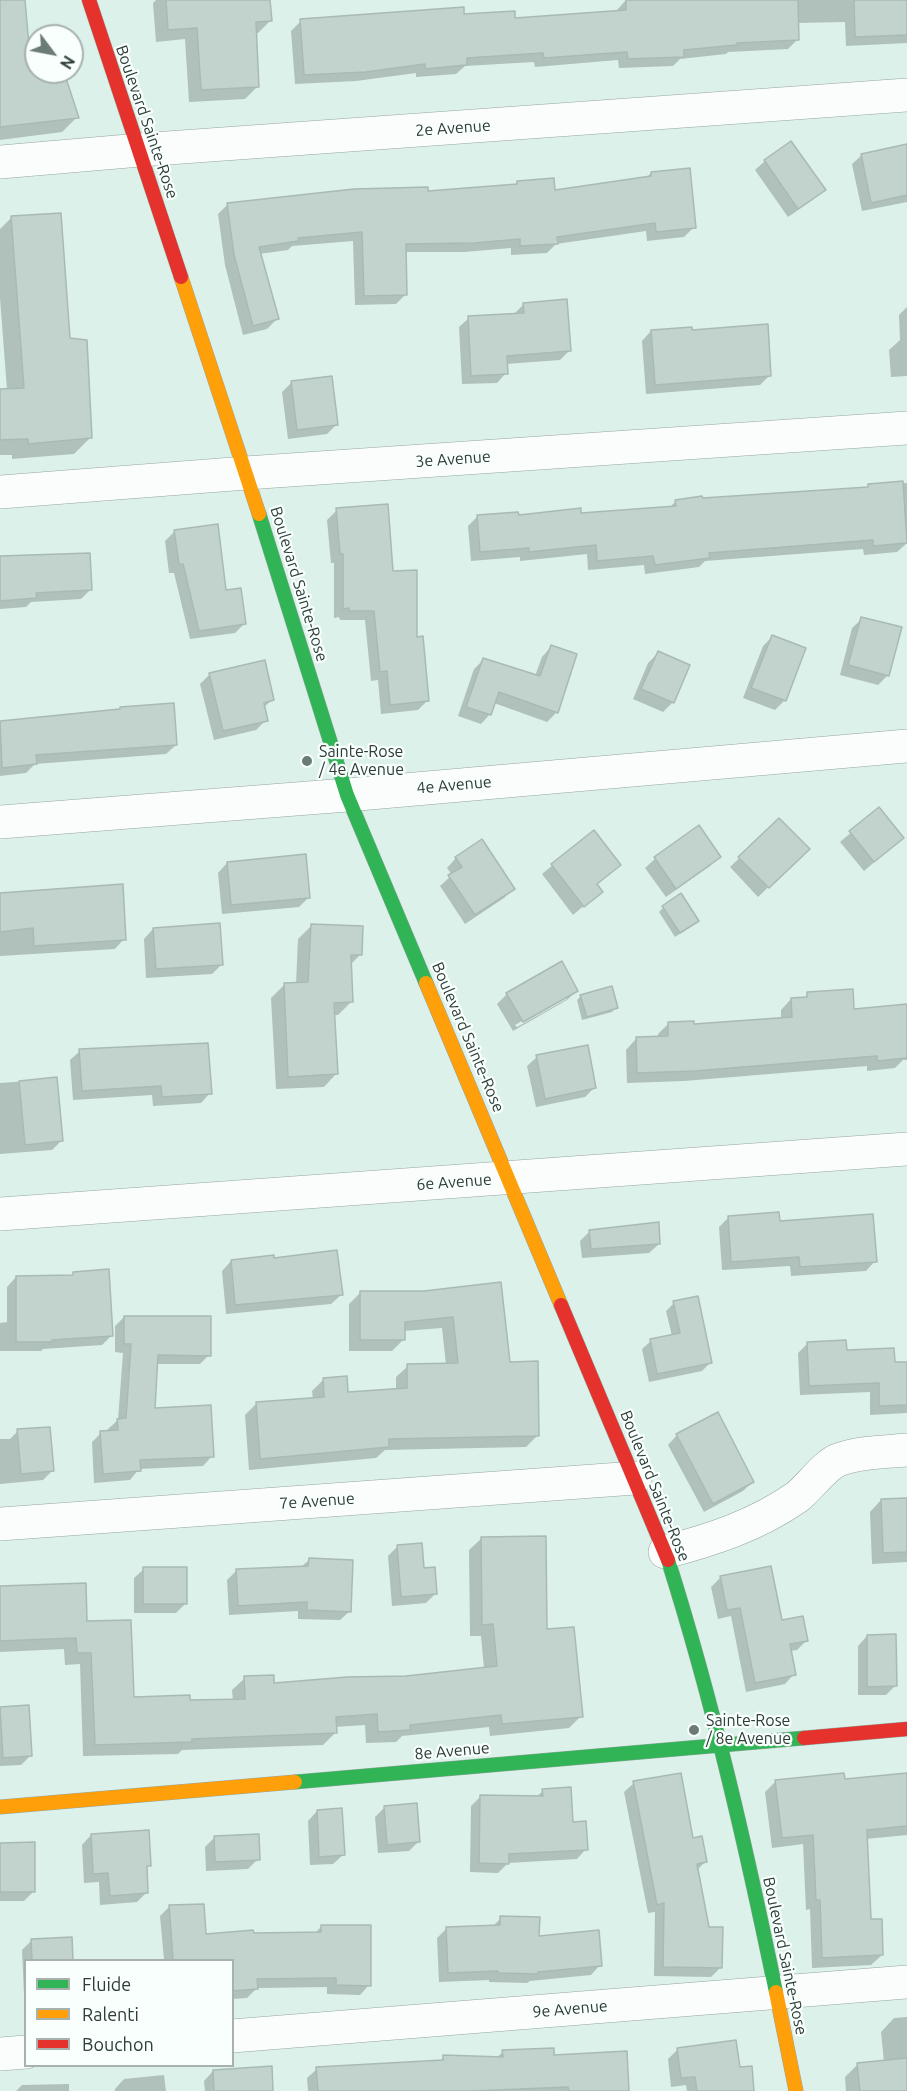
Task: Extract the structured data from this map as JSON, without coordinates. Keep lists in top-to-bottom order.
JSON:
{
  "streets": {
    "street": [
      "Boulevard Sainte-Rose",
      "2e Avenue",
      "3e Avenue",
      "4e Avenue",
      "6e Avenue",
      "7e Avenue",
      "8e Avenue",
      "9e Avenue"
    ]
  },
  "crossings": [
    ["Boulevard Sainte-Rose", "2e Avenue"],
    ["Boulevard Sainte-Rose", "3e Avenue"],
    ["Boulevard Sainte-Rose", "4e Avenue"],
    ["Boulevard Sainte-Rose", "6e Avenue"],
    ["Boulevard Sainte-Rose", "7e Avenue"],
    ["Boulevard Sainte-Rose", "8e Avenue"],
    ["Boulevard Sainte-Rose", "9e Avenue"]
  ],
  "places": ["Sainte-Rose / 4e Avenue", "Sainte-Rose / 8e Avenue"],
  "legend": ["Fluide", "Ralenti", "Bouchon"],
  "north": "bottom right"
}
